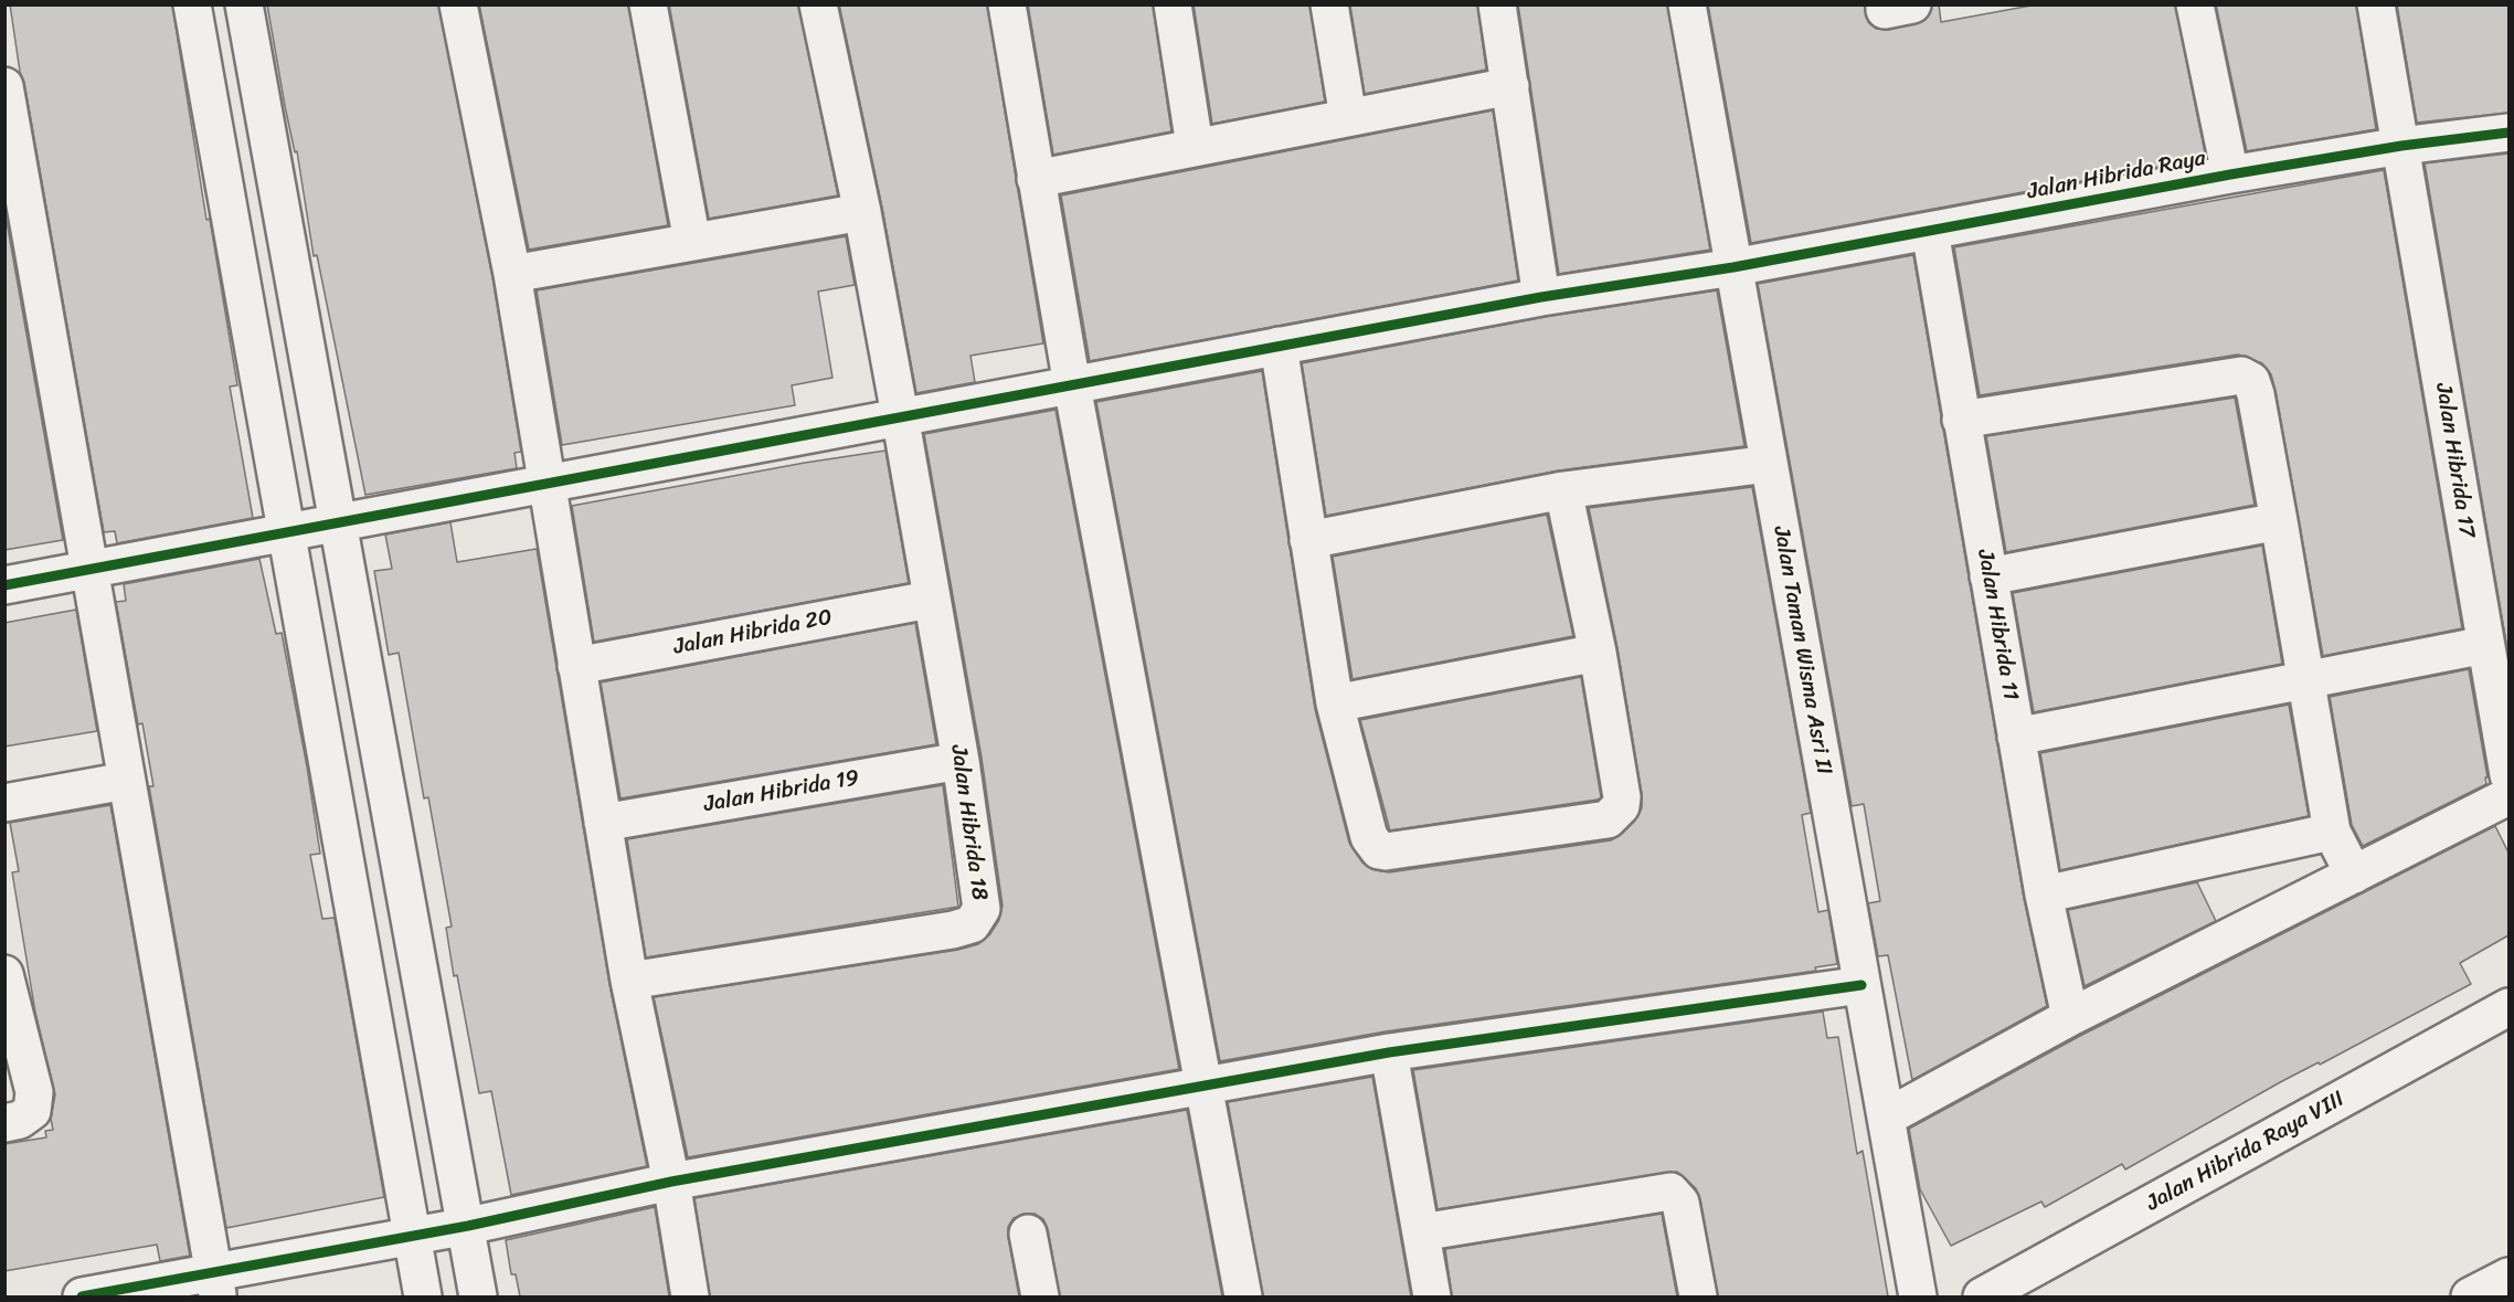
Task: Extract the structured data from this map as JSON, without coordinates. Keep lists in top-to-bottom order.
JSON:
{
  "streets": {
    "street": [
      "Jalan Hibrida Raya",
      "Jalan Hibrida 17",
      "Jalan Hibrida 11",
      "Jalan Hibrida 20",
      "Jalan Taman Wisma Asri II",
      "Jalan Hibrida 19",
      "Jalan Hibrida 18",
      "Jalan Hibrida Raya VIII"
    ]
  },
  "crossings": [
    ["Jalan Hibrida Raya", "Jalan Hibrida 17"],
    ["Jalan Hibrida Raya", "Jalan Hibrida 11"],
    ["Jalan Hibrida Raya", "Jalan Taman Wisma Asri II"],
    ["Jalan Hibrida Raya", "Jalan Hibrida 18"],
    ["Jalan Hibrida 20", "Jalan Hibrida 18"],
    ["Jalan Hibrida 19", "Jalan Hibrida 18"]
  ]
}
